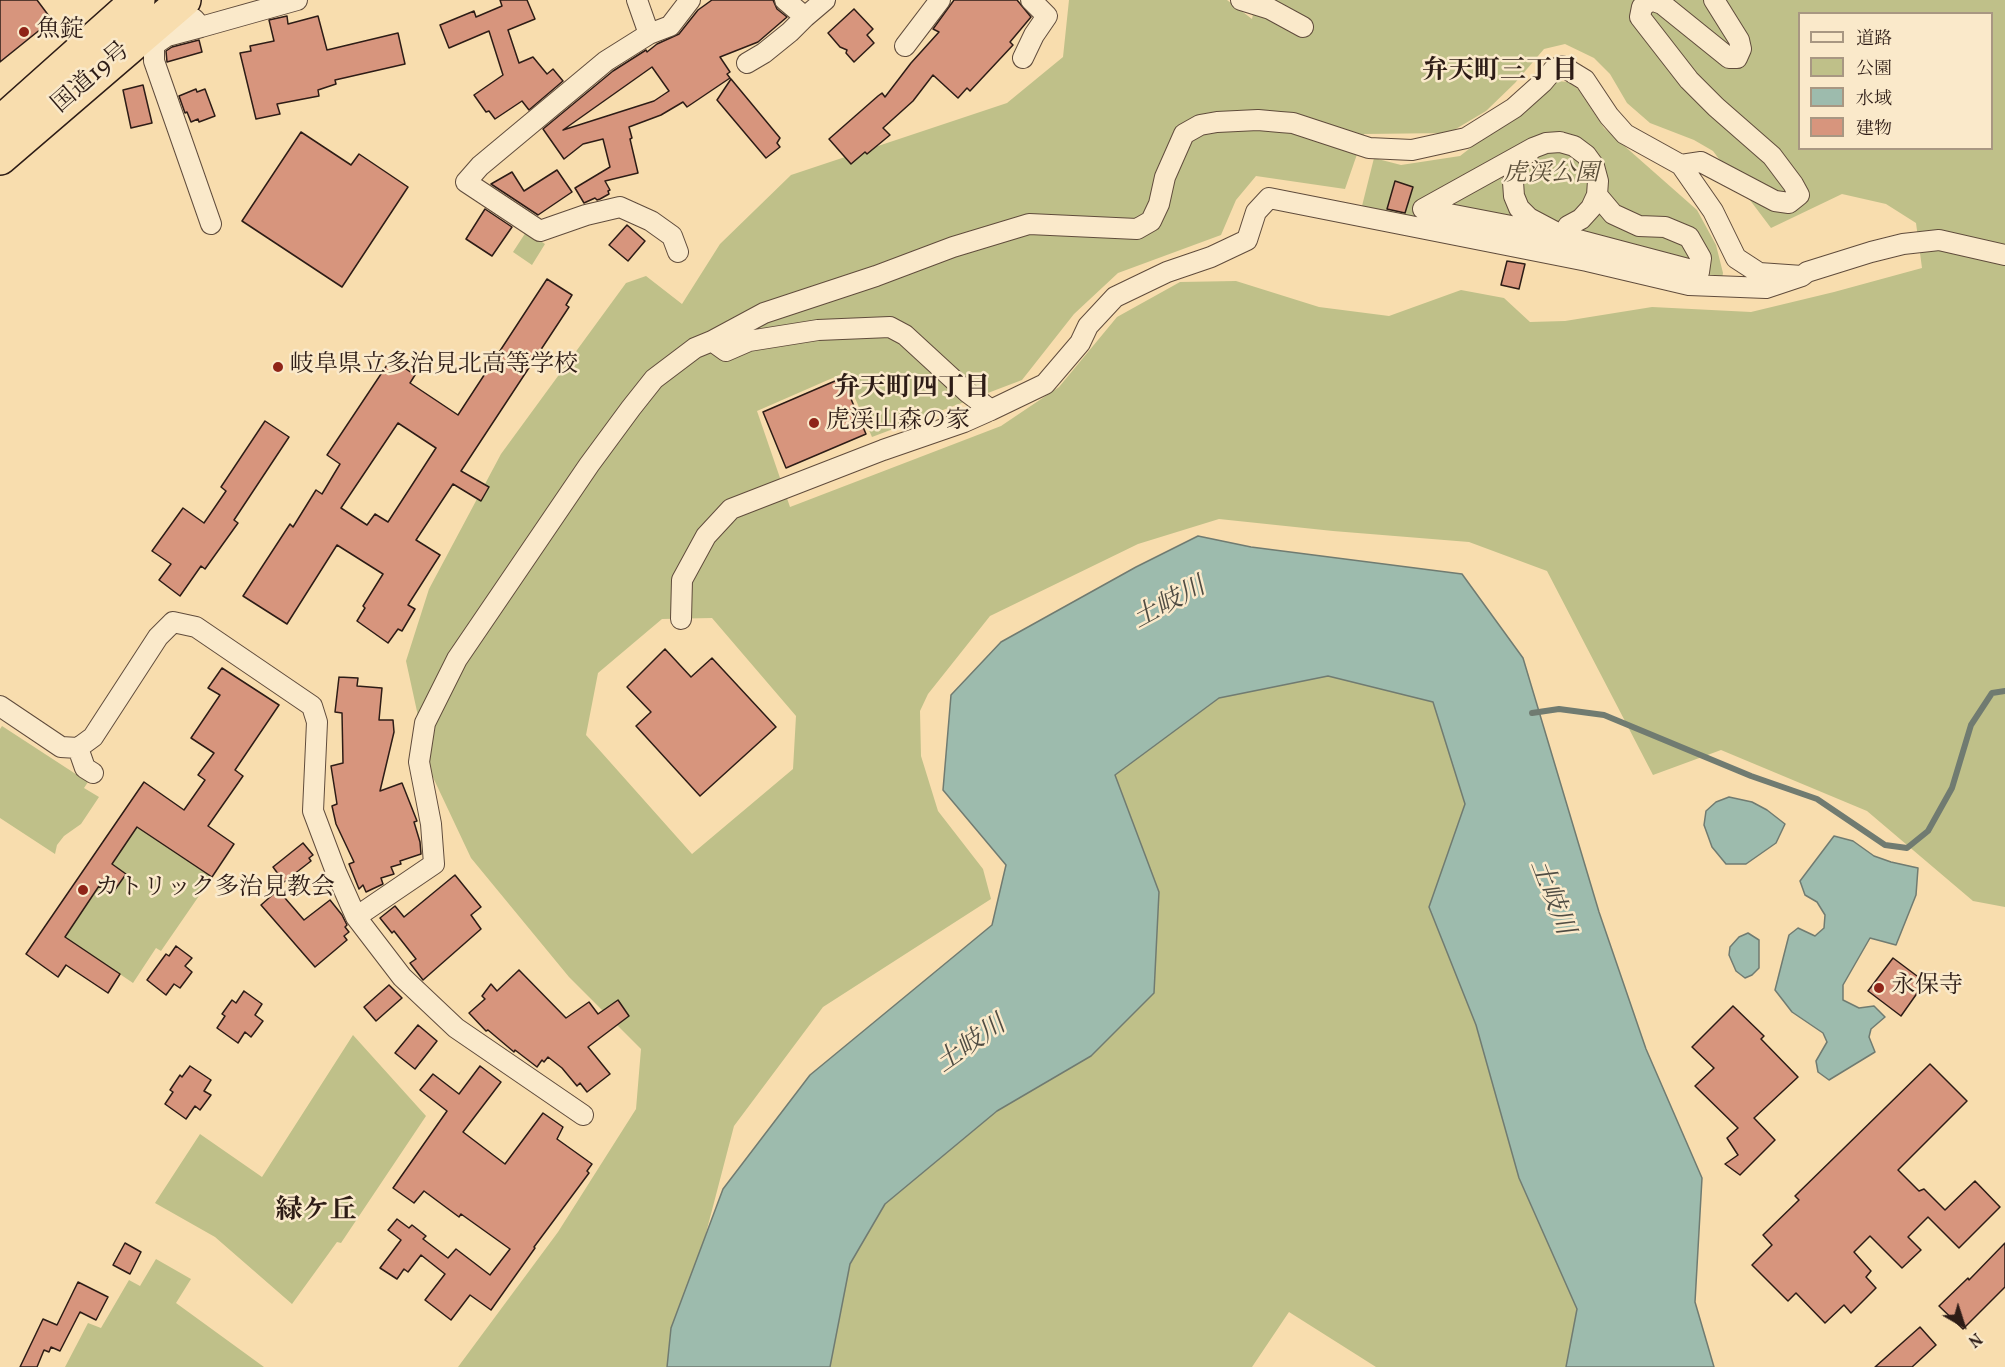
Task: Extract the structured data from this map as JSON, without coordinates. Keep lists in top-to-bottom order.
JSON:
{
  "streets": {
    "highway": ["国道19号"]
  },
  "districts": ["弁天町三丁目", "弁天町四丁目", "緑ケ丘"],
  "water": ["土岐川"],
  "parks": ["虎渓公園"],
  "places": [
    "魚錠",
    "岐阜県立多治見北高等学校",
    "虎渓山森の家",
    "カトリック多治見教会",
    "永保寺"
  ],
  "legend": [
    "道路",
    "公園",
    "水域",
    "建物"
  ],
  "north": "bottom right"
}
